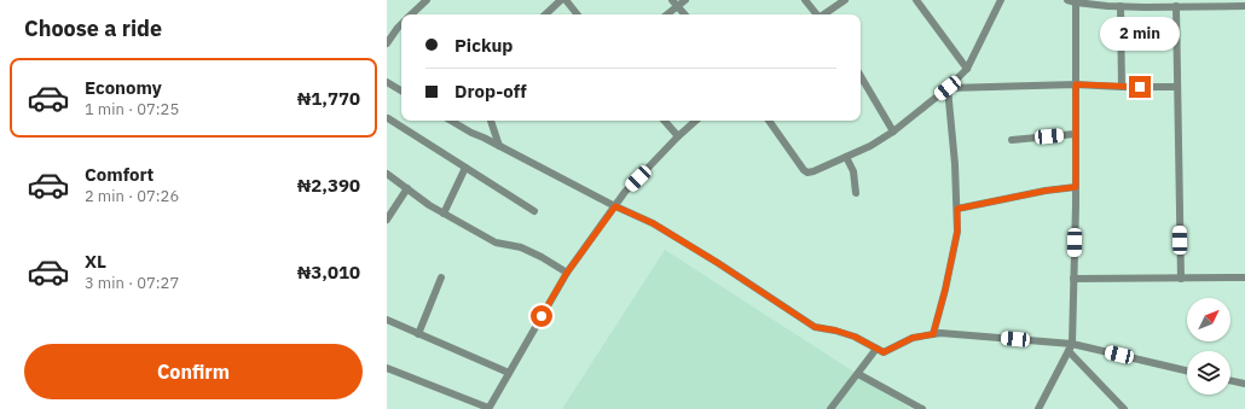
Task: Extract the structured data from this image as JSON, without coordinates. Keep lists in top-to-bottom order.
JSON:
{
  "north": "top right",
  "page": {
    "heading": "Choose a ride",
    "banner": ["Pickup", "Drop-off"],
    "bubble": "2 min",
    "list": [
      {
        "name": "Economy",
        "note": "1 min · 07:25",
        "value": "₦1,770"
      },
      {
        "name": "Comfort",
        "note": "2 min · 07:26",
        "value": "₦2,390"
      },
      {
        "name": "XL",
        "note": "3 min · 07:27",
        "value": "₦3,010"
      }
    ],
    "buttons": "Confirm"
  }
}
